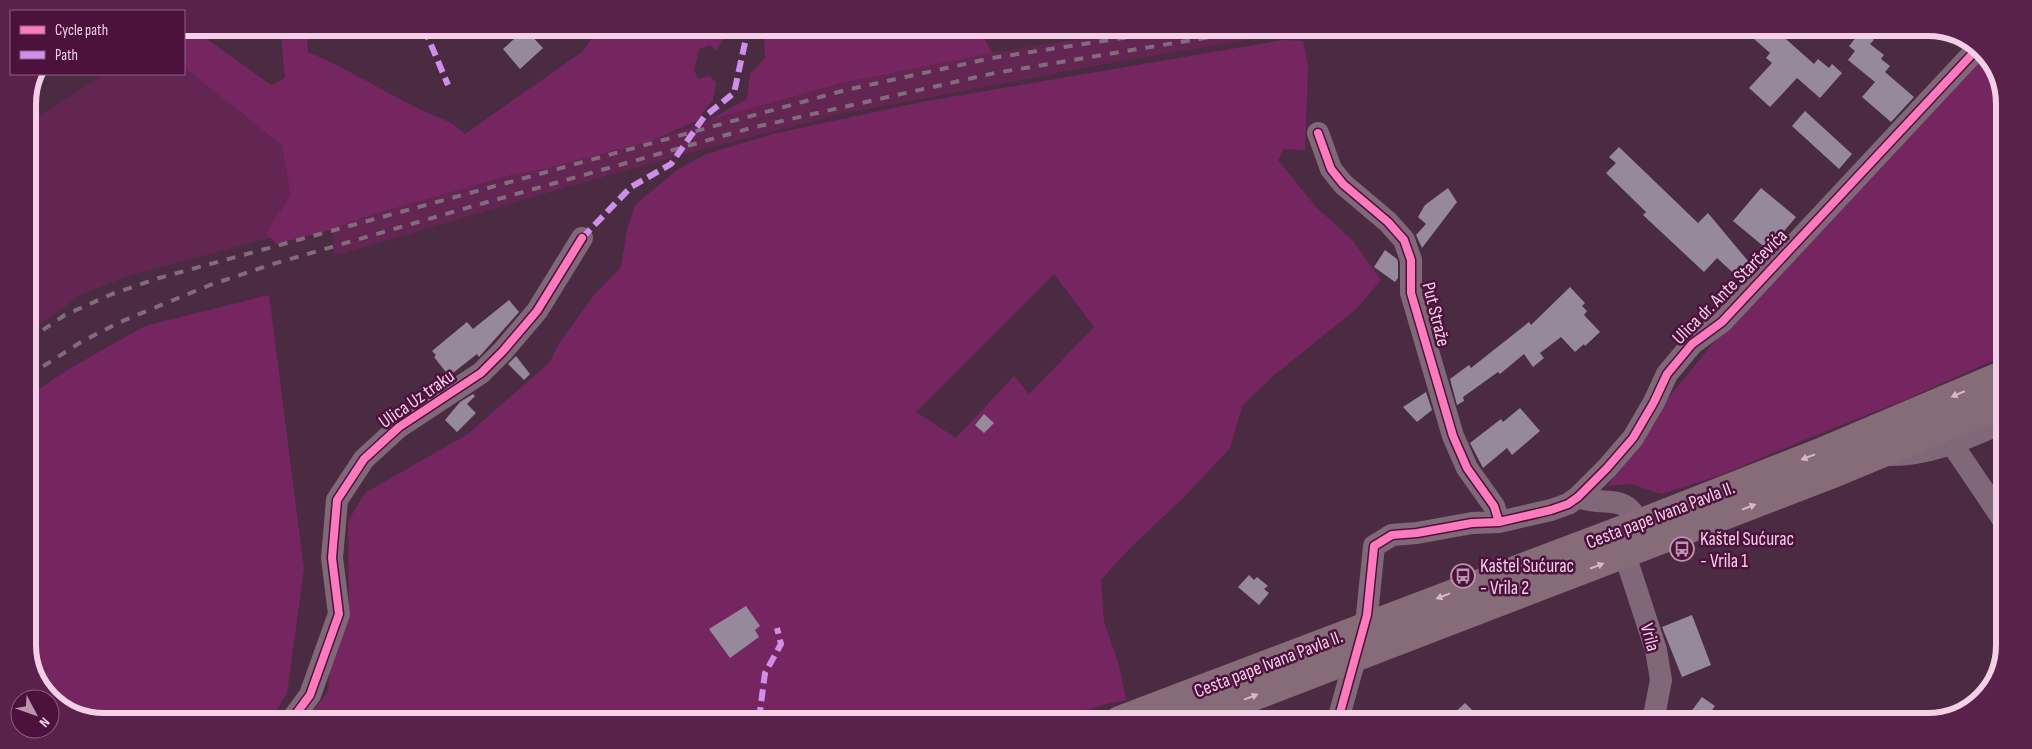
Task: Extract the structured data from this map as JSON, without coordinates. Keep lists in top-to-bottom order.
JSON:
{
  "streets": {
    "main road": ["Cesta pape Ivana Pavla II."],
    "street": [
      "Ulica dr. Ante Starčevića",
      "Put Straže",
      "Ulica Uz traku",
      "Vrila"
    ]
  },
  "crossings": [
    ["Ulica dr. Ante Starčevića", "Put Straže"],
    ["Cesta pape Ivana Pavla II.", "Vrila"]
  ],
  "places": {
    "bus stop": ["Kaštel Sućurac - Vrila 1", "Kaštel Sućurac - Vrila 2"]
  },
  "legend": ["Cycle path", "Path"],
  "north": "bottom right"
}
